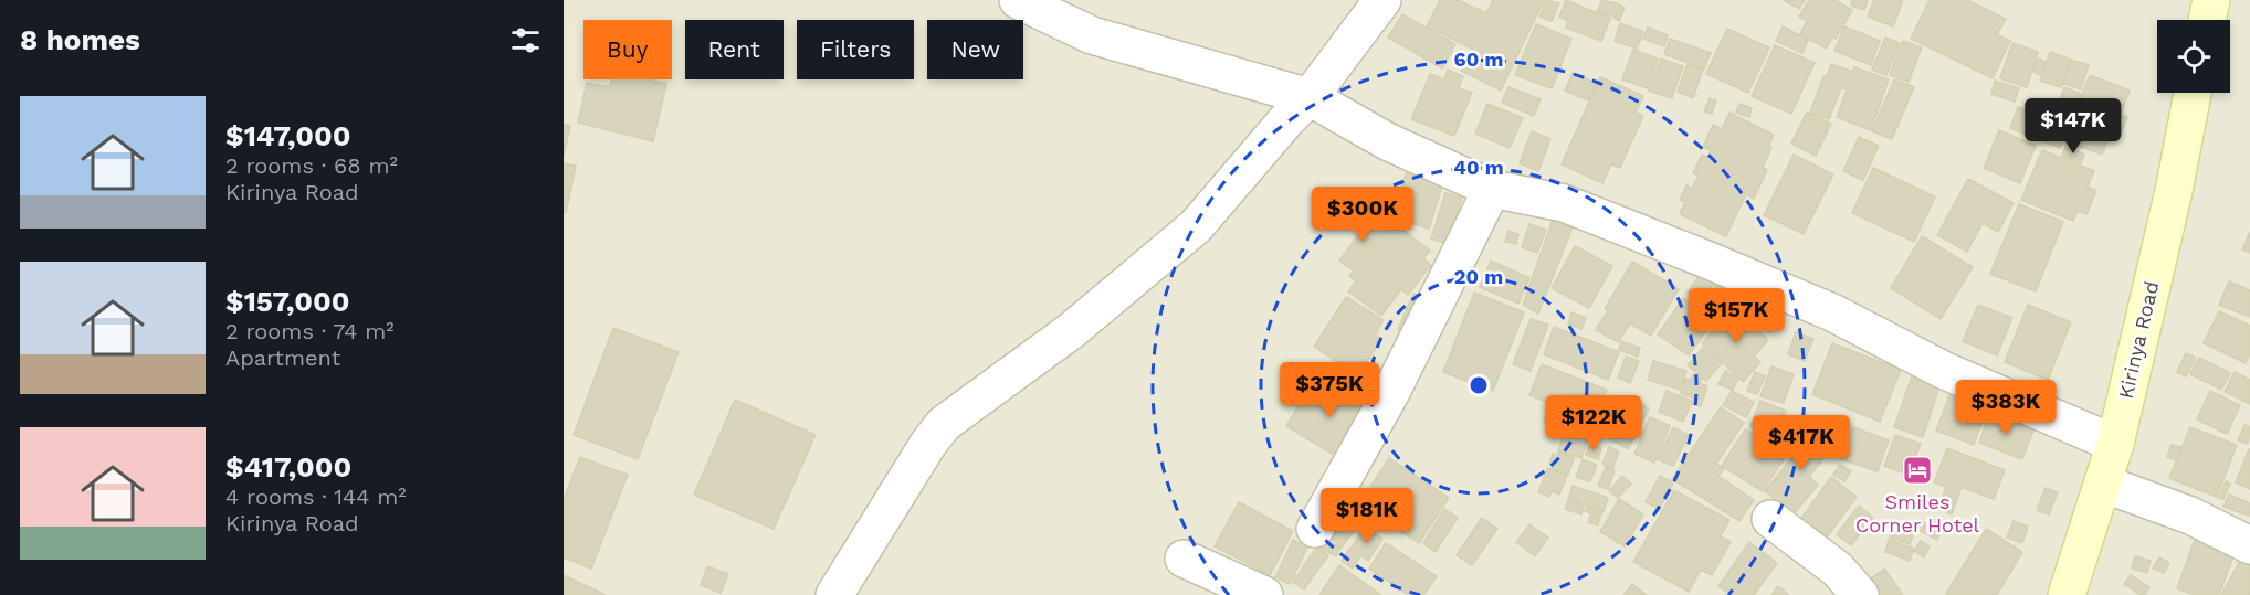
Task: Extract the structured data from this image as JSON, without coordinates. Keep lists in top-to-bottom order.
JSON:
{
  "streets": {
    "main road": ["Kirinya Road"]
  },
  "places": {
    "hotel": ["Smiles Corner Hotel"]
  },
  "page": {
    "heading": "8 homes",
    "chip": [
      "Buy",
      "Rent",
      "Filters",
      "New"
    ],
    "list": [
      {
        "name": "$147,000",
        "note": "2 rooms · 68 m² · Kirinya Road"
      },
      {
        "name": "$157,000",
        "note": "2 rooms · 74 m² · Apartment"
      },
      {
        "name": "$417,000",
        "note": "4 rooms · 144 m² · Kirinya Road"
      }
    ],
    "price": [
      "$147K",
      "$300K",
      "$157K",
      "$375K",
      "$383K",
      "$122K",
      "$417K",
      "$181K"
    ]
  },
  "rings": ["60 m", "40 m", "20 m"]
}
